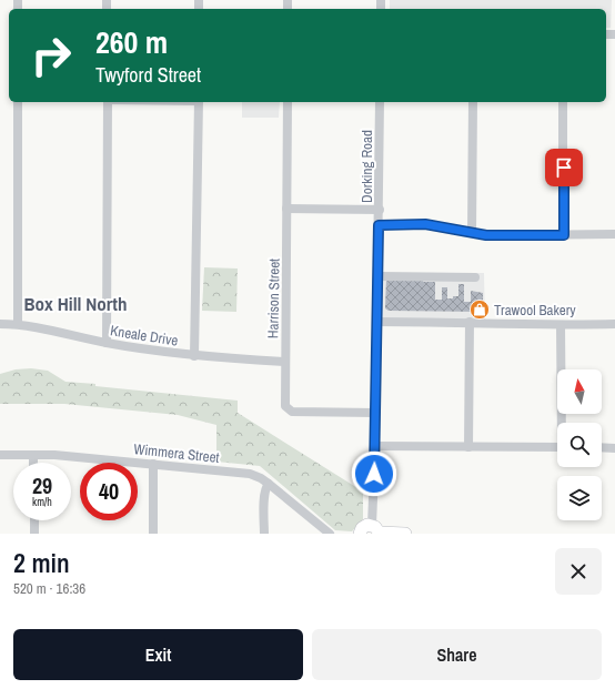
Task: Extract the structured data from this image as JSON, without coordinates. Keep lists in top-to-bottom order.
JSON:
{
  "streets": {
    "street": [
      "Dorking Road",
      "Harrison Street",
      "Kneale Drive",
      "Wimmera Street"
    ]
  },
  "crossings": [
    ["Dorking Road", "Harrison Street"],
    ["Harrison Street", "Kneale Drive"]
  ],
  "districts": ["Box Hill North"],
  "places": {
    "shop": ["Trawool Bakery"]
  },
  "north": "top",
  "page": {
    "turn": ["260 m", "Twyford Street"],
    "speed": "29 km/h",
    "limit": "40",
    "heading": ["2 min", "520 m · 16:36"],
    "buttons": ["Exit", "Share"]
  }
}
